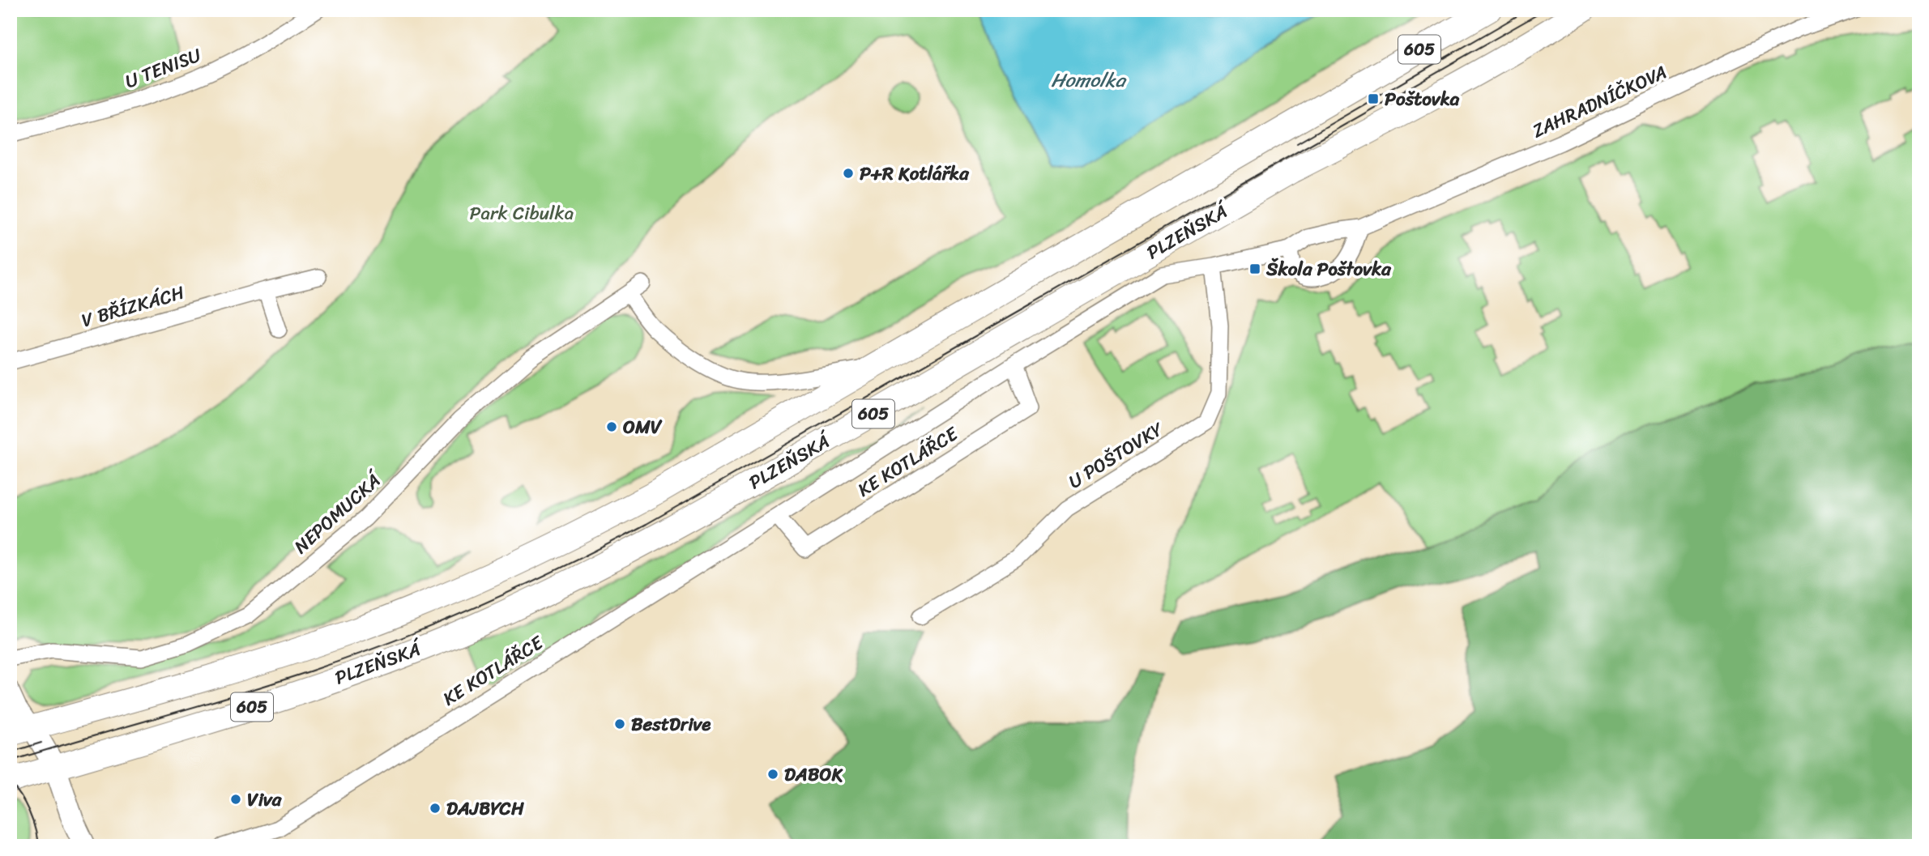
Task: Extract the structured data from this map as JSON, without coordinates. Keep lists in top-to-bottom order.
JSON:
{
  "streets": {
    "main road": ["605", "PLZEŇSKÁ"],
    "street": [
      "U TENISU",
      "ZAHRADNÍČKOVA",
      "V BŘÍZKÁCH",
      "U POŠTOVKY",
      "KE KOTLÁŘCE",
      "NEPOMUCKÁ"
    ]
  },
  "crossings": [
    ["ZAHRADNÍČKOVA", "U POŠTOVKY"],
    ["ZAHRADNÍČKOVA", "KE KOTLÁŘCE"]
  ],
  "water": ["Homolka"],
  "parks": ["Park Cibulka"],
  "places": {
    "transit": ["Poštovka", "Škola Poštovka"],
    "other": [
      "P+R Kotlářka",
      "OMV",
      "BestDrive",
      "DABOK",
      "Viva",
      "DAJBYCH"
    ]
  }
}
